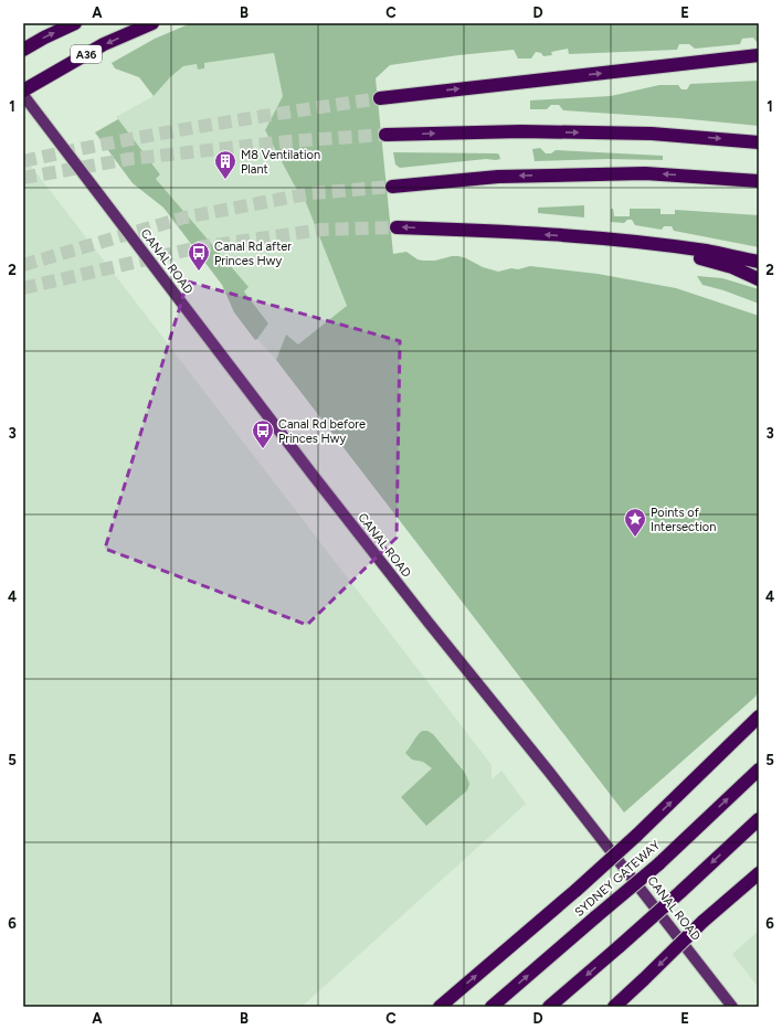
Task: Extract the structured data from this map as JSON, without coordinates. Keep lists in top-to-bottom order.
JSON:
{
  "streets": {
    "highway": ["A36", "SYDNEY GATEWAY"],
    "main road": ["CANAL ROAD"]
  },
  "places": {
    "building": ["M8 Ventilation Plant"],
    "bus stop": ["Canal Rd after Princes Hwy", "Canal Rd before Princes Hwy"],
    "place": ["Points of Intersection"]
  },
  "grid": {
    "columns": [
      "A",
      "B",
      "C",
      "D",
      "E"
    ],
    "rows": [
      "1",
      "2",
      "3",
      "4",
      "5",
      "6"
    ]
  }
}
